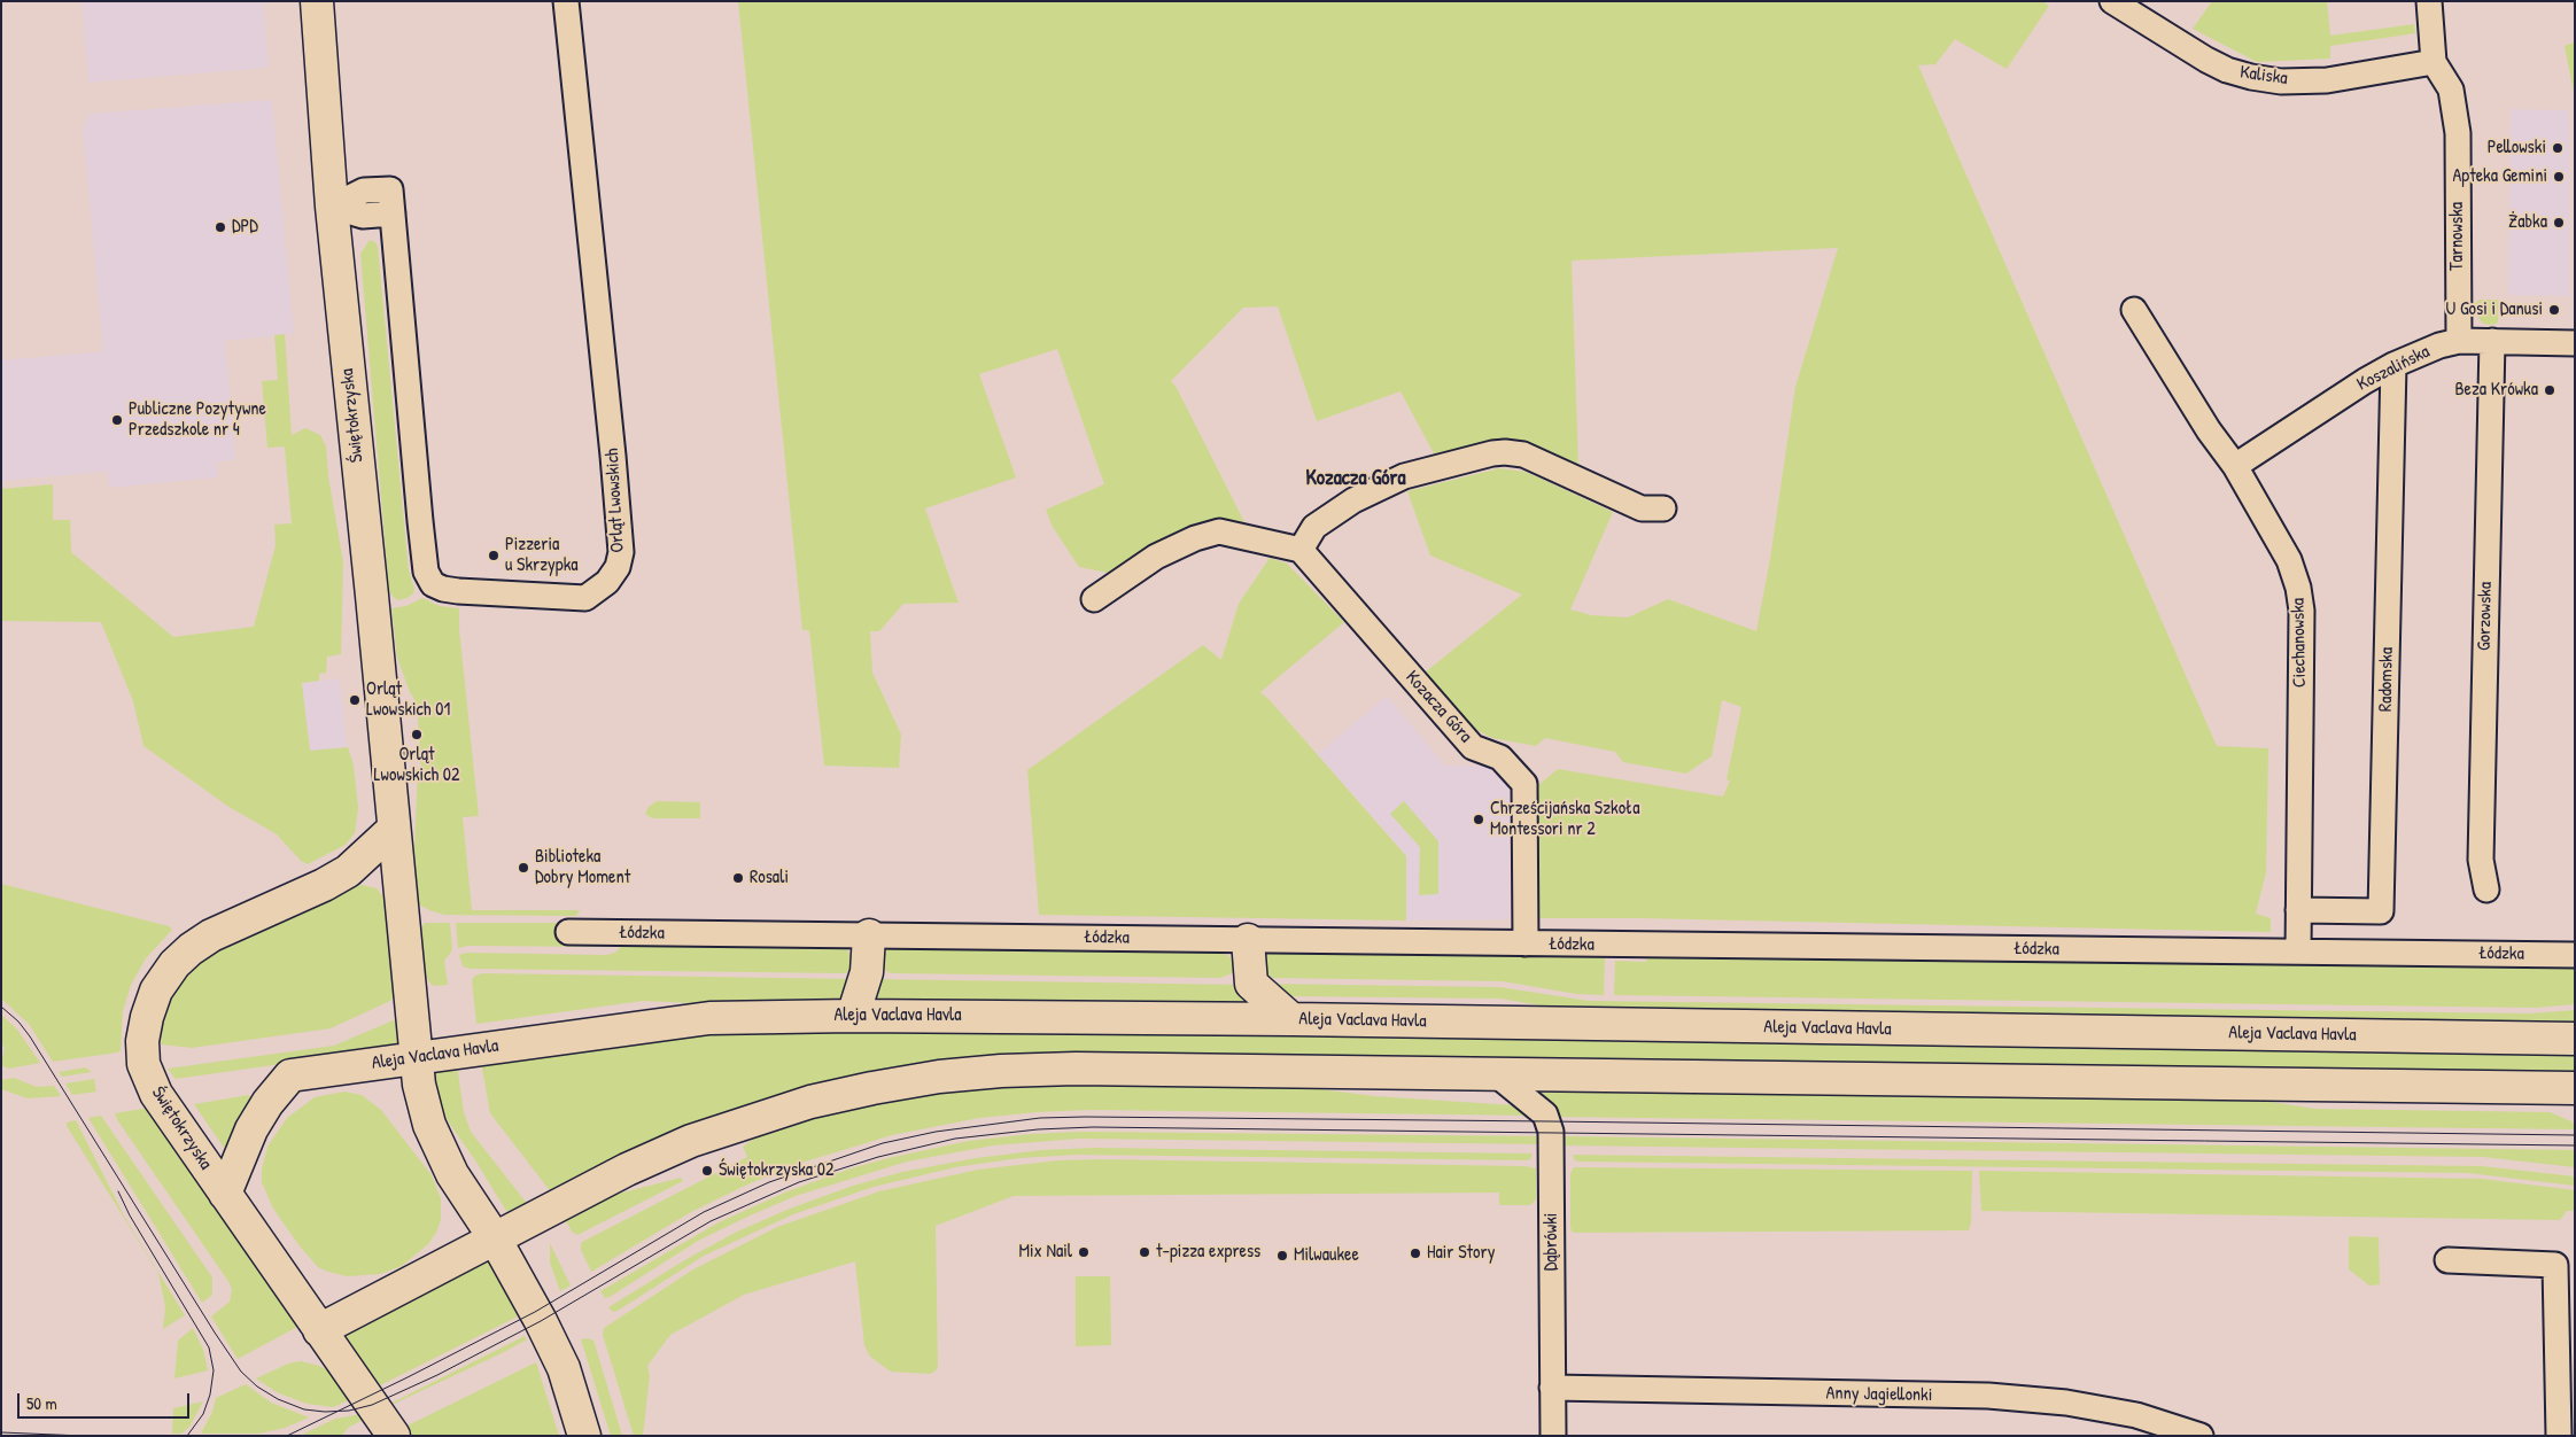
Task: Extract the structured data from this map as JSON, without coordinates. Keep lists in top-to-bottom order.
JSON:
{
  "streets": {
    "main road": ["Świętokrzyska", "Aleja Vaclava Havla"],
    "street": [
      "Kaliska",
      "Tarnowska",
      "Koszalińska",
      "Orląt Lwowskich",
      "Gorzowska",
      "Ciechanowska",
      "Radomska",
      "Kozacza Góra",
      "Łódzka",
      "Dąbrówki",
      "Anny Jagiellonki"
    ]
  },
  "crossings": [
    ["Kaliska", "Tarnowska"],
    ["Tarnowska", "Koszalińska"],
    ["Koszalińska", "Gorzowska"],
    ["Koszalińska", "Ciechanowska"],
    ["Koszalińska", "Radomska"],
    ["Świętokrzyska", "Orląt Lwowskich"],
    ["Świętokrzyska", "Aleja Vaclava Havla"],
    ["Ciechanowska", "Radomska"],
    ["Ciechanowska", "Łódzka"],
    ["Kozacza Góra", "Łódzka"],
    ["Dąbrówki", "Anny Jagiellonki"]
  ],
  "districts": ["Kozacza Góra"],
  "places": [
    "Pellowski",
    "Apteka Gemini",
    "Żabka",
    "DPD",
    "U Gosi i Danusi",
    "Beza Krówka",
    "Publiczne Pozytywne Przedszkole nr 4",
    "Pizzeria u Skrzypka",
    "Orląt Lwowskich 01",
    "Orląt Lwowskich 02",
    "Chrześcijańska Szkoła Montessori nr 2",
    "Biblioteka Dobry Moment",
    "Rosali",
    "Świętokrzyska 02",
    "Mix Nail",
    "t-pizza express",
    "Hair Story",
    "Milwaukee"
  ],
  "scale_bar": "50 m"
}
